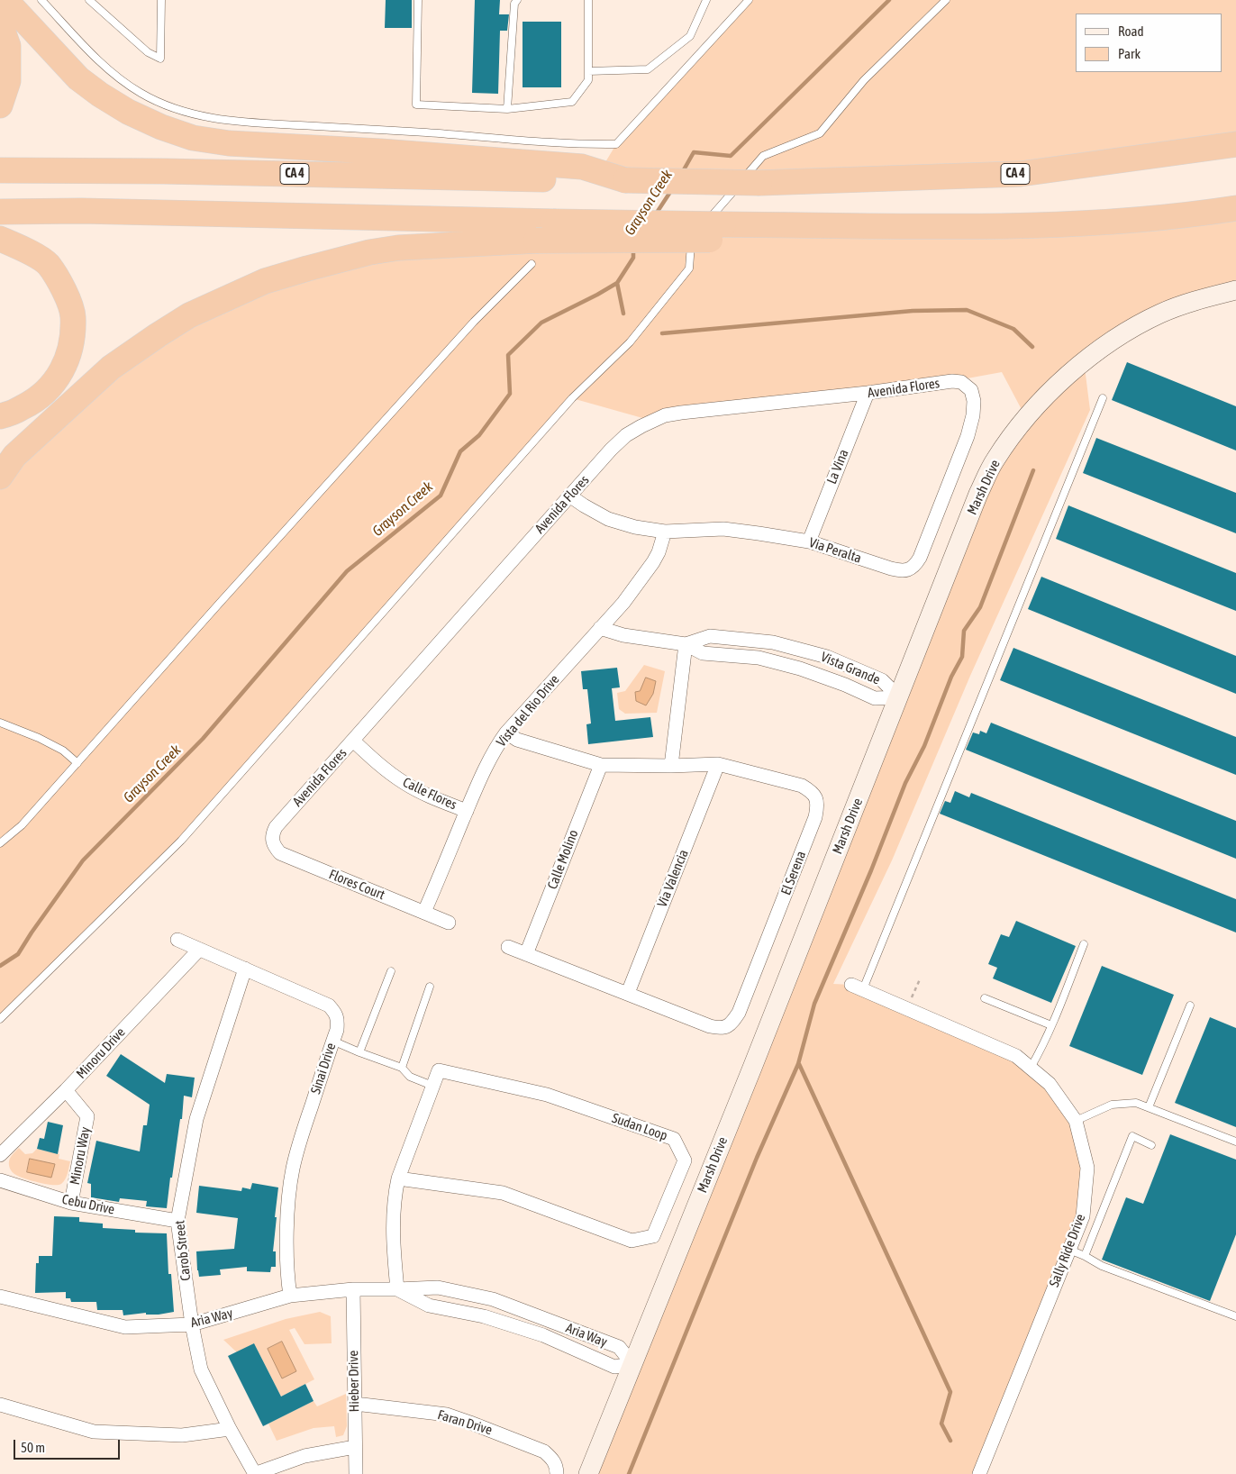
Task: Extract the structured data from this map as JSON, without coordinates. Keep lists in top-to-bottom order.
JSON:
{
  "streets": {
    "highway": ["CA 4"],
    "street": [
      "Avenida Flores",
      "La Vina",
      "Marsh Drive",
      "Via Peralta",
      "Vista Grande",
      "Vista del Rio Drive",
      "Calle Flores",
      "Calle Molino",
      "El Serena",
      "Via Valencia",
      "Flores Court",
      "Minoru Drive",
      "Sinai Drive",
      "Sudan Loop",
      "Minoru Way",
      "Cebu Drive",
      "Carob Street",
      "Sally Ride Drive",
      "Aria Way",
      "Hieber Drive",
      "Faran Drive"
    ]
  },
  "crossings": [
    ["Avenida Flores", "La Vina"],
    ["Avenida Flores", "Via Peralta"],
    ["Avenida Flores", "Calle Flores"],
    ["Avenida Flores", "Flores Court"],
    ["La Vina", "Via Peralta"],
    ["Marsh Drive", "Vista Grande"],
    ["Marsh Drive", "Aria Way"],
    ["Via Peralta", "Vista del Rio Drive"],
    ["Vista Grande", "Vista del Rio Drive"],
    ["Vista del Rio Drive", "Calle Flores"],
    ["Vista del Rio Drive", "El Serena"],
    ["Vista del Rio Drive", "Flores Court"],
    ["Calle Molino", "El Serena"],
    ["El Serena", "Via Valencia"],
    ["Minoru Drive", "Sinai Drive"],
    ["Minoru Drive", "Minoru Way"],
    ["Sinai Drive", "Carob Street"],
    ["Sinai Drive", "Aria Way"],
    ["Sudan Loop", "Aria Way"],
    ["Minoru Way", "Cebu Drive"],
    ["Cebu Drive", "Carob Street"],
    ["Carob Street", "Aria Way"],
    ["Aria Way", "Hieber Drive"],
    ["Hieber Drive", "Faran Drive"]
  ],
  "water": ["Grayson Creek"],
  "legend": ["Road", "Park"],
  "scale_bar": "50 m"
}
